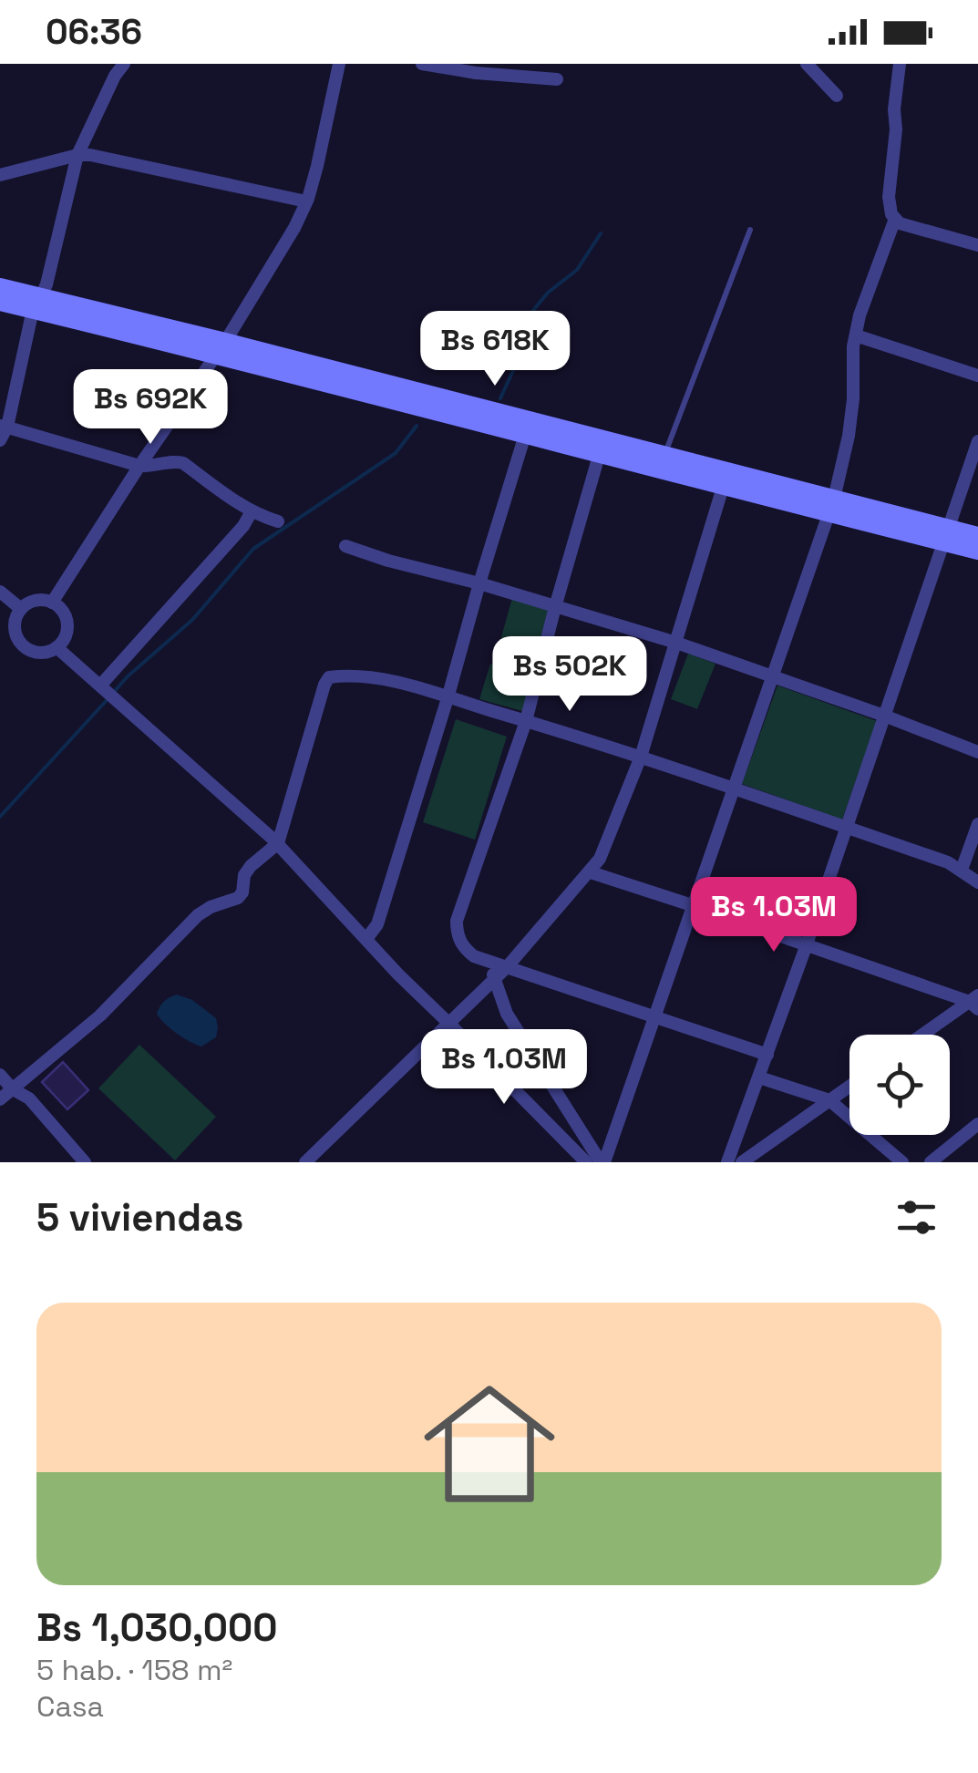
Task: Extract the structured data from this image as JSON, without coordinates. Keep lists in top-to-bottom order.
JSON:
{
  "page": {
    "status": "06:36",
    "price": [
      "Bs 618K",
      "Bs 692K",
      "Bs 502K",
      "Bs 1.03M",
      "Bs 1.03M"
    ],
    "heading": "5 viviendas",
    "list": [
      {
        "name": "Bs 1,030,000",
        "note": "5 hab. · 158 m² · Casa"
      }
    ]
  }
}
